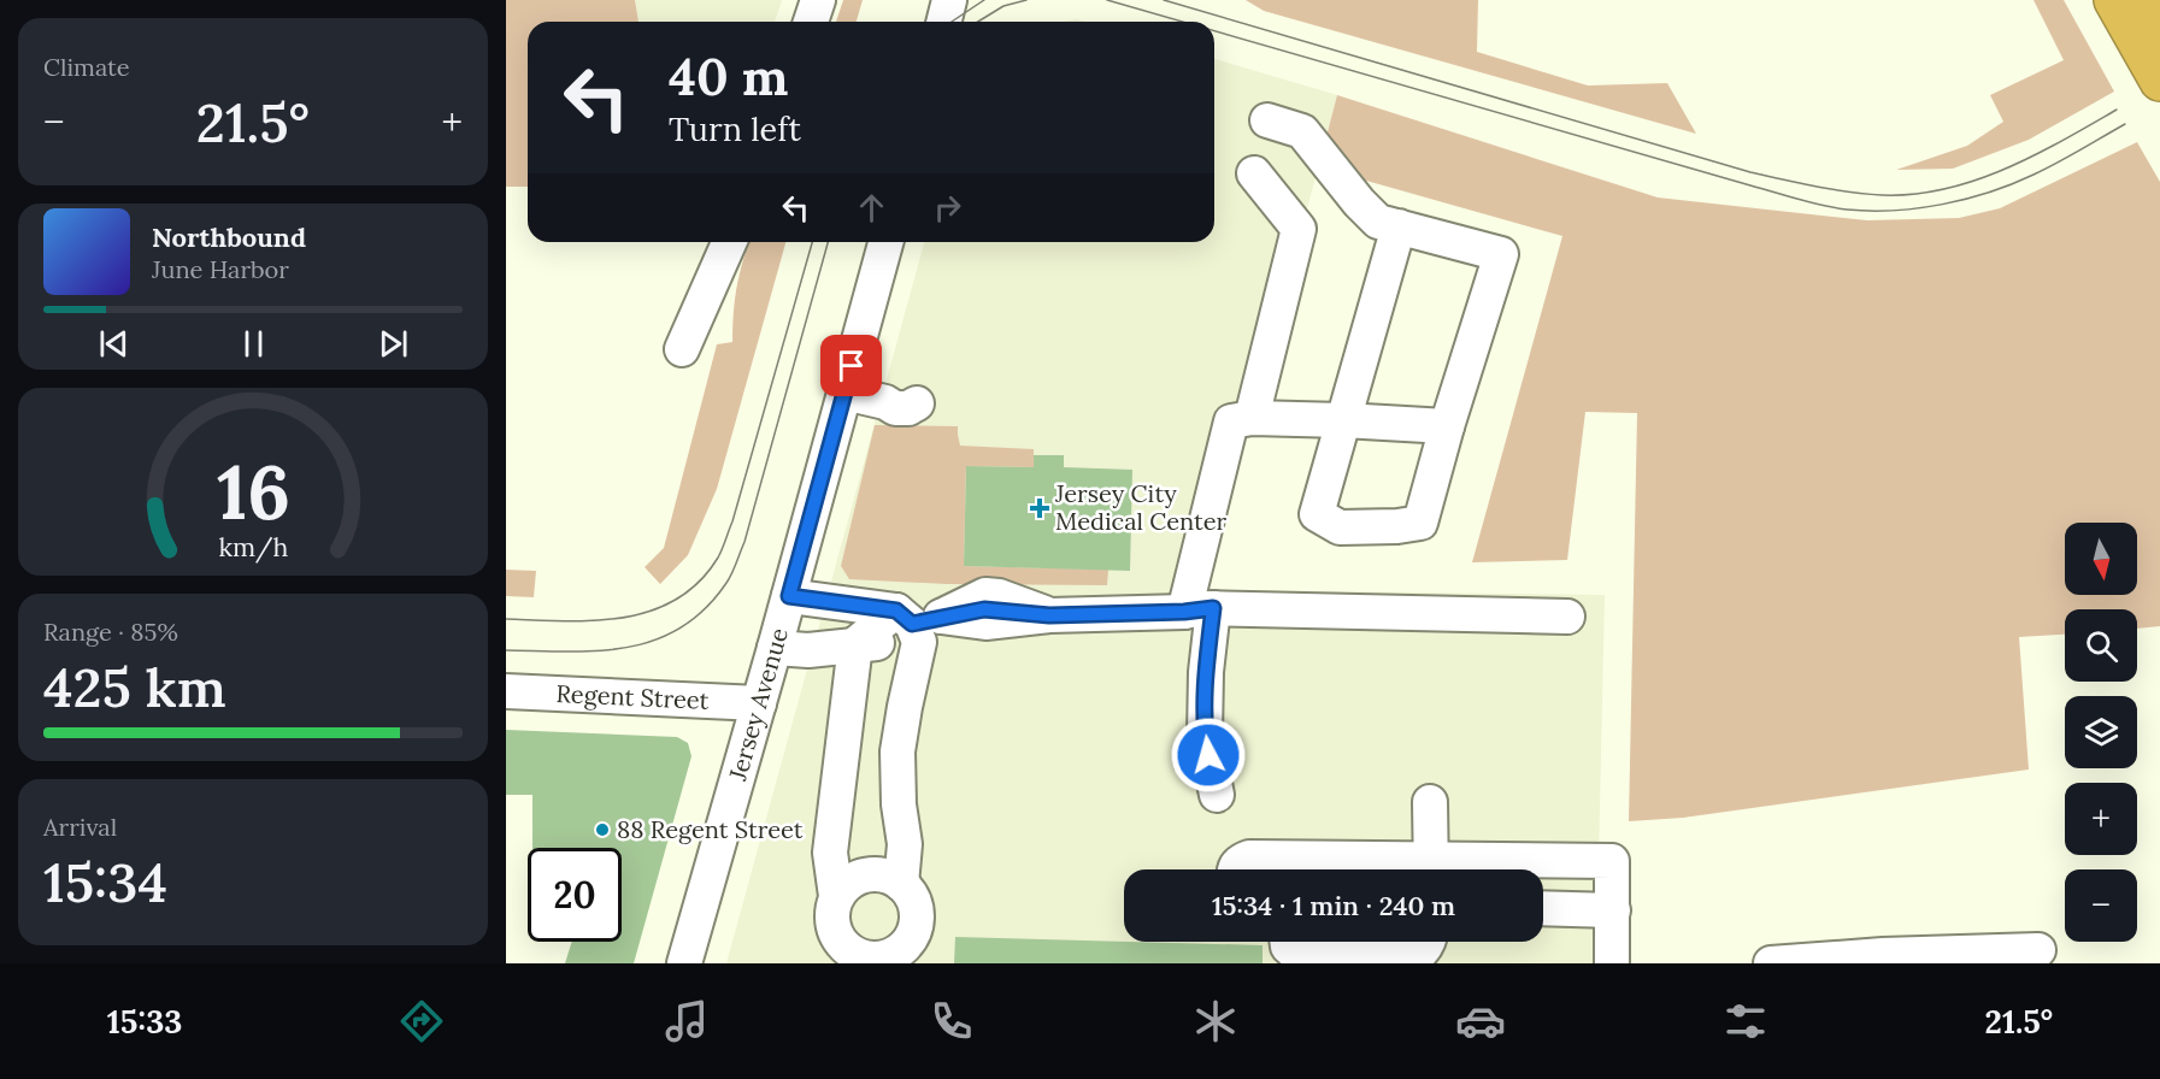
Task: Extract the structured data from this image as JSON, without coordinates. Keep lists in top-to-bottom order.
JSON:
{
  "streets": {
    "street": ["Regent Street", "Jersey Avenue"]
  },
  "crossings": [
    ["Regent Street", "Jersey Avenue"]
  ],
  "places": {
    "health": ["Jersey City Medical Center"],
    "other": ["88 Regent Street"]
  },
  "north": "bottom",
  "page": {
    "tile": [
      "Climate",
      ["Range · 85%", "425 km"],
      ["Arrival", "15:34"]
    ],
    "turn": ["40 m", "Turn left"],
    "heat": ["−", "21.5°", "+"],
    "song": ["Northbound", "June Harbor"],
    "map_buttons": ["+", "−"],
    "limit": "20",
    "trip": "15:34 · 1 min · 240 m",
    "tabs": ["15:33", "21.5°"],
    "gauge": ["16", "km/h"]
  }
}
